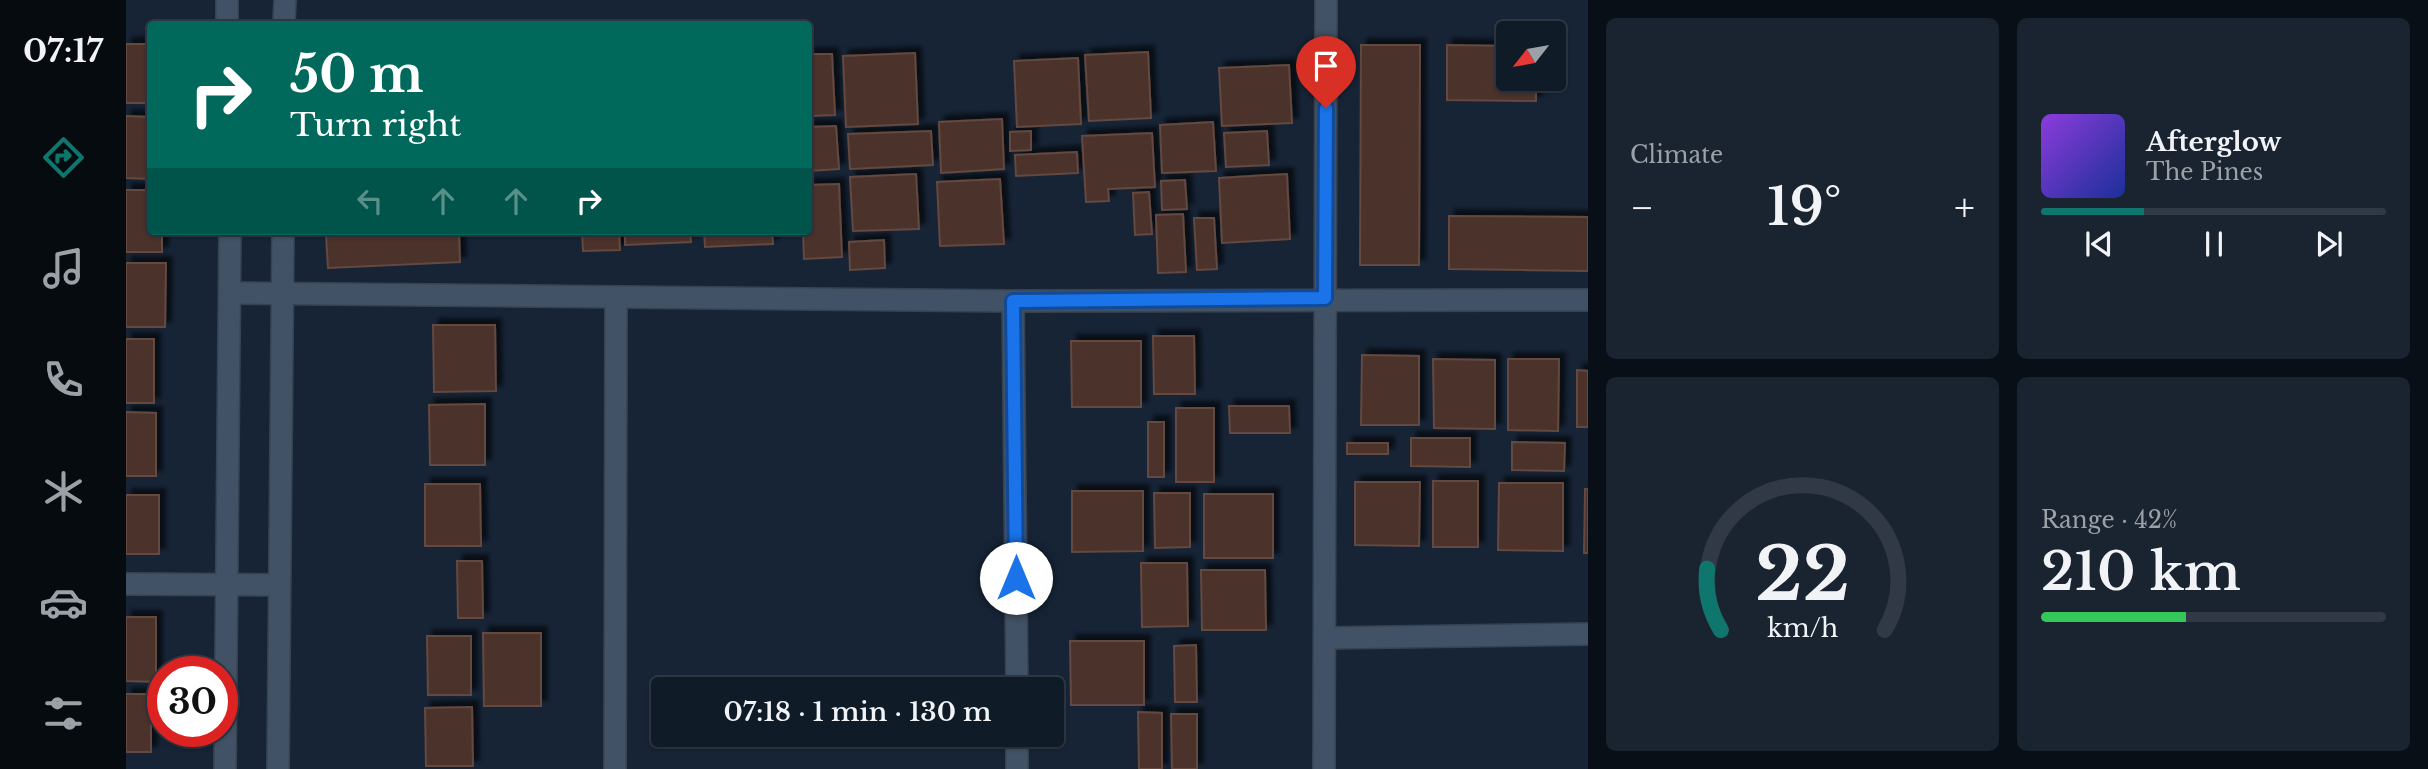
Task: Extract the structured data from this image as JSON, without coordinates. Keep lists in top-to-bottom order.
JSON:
{
  "north": "bottom left",
  "page": {
    "tabs": "07:17",
    "tile": [
      "Climate",
      ["Range · 42%", "210 km"]
    ],
    "turn": ["50 m", "Turn right"],
    "song": ["Afterglow", "The Pines"],
    "heat": ["−", "19°", "+"],
    "limit": "30",
    "trip": "07:18 · 1 min · 130 m",
    "gauge": ["22", "km/h"]
  }
}
